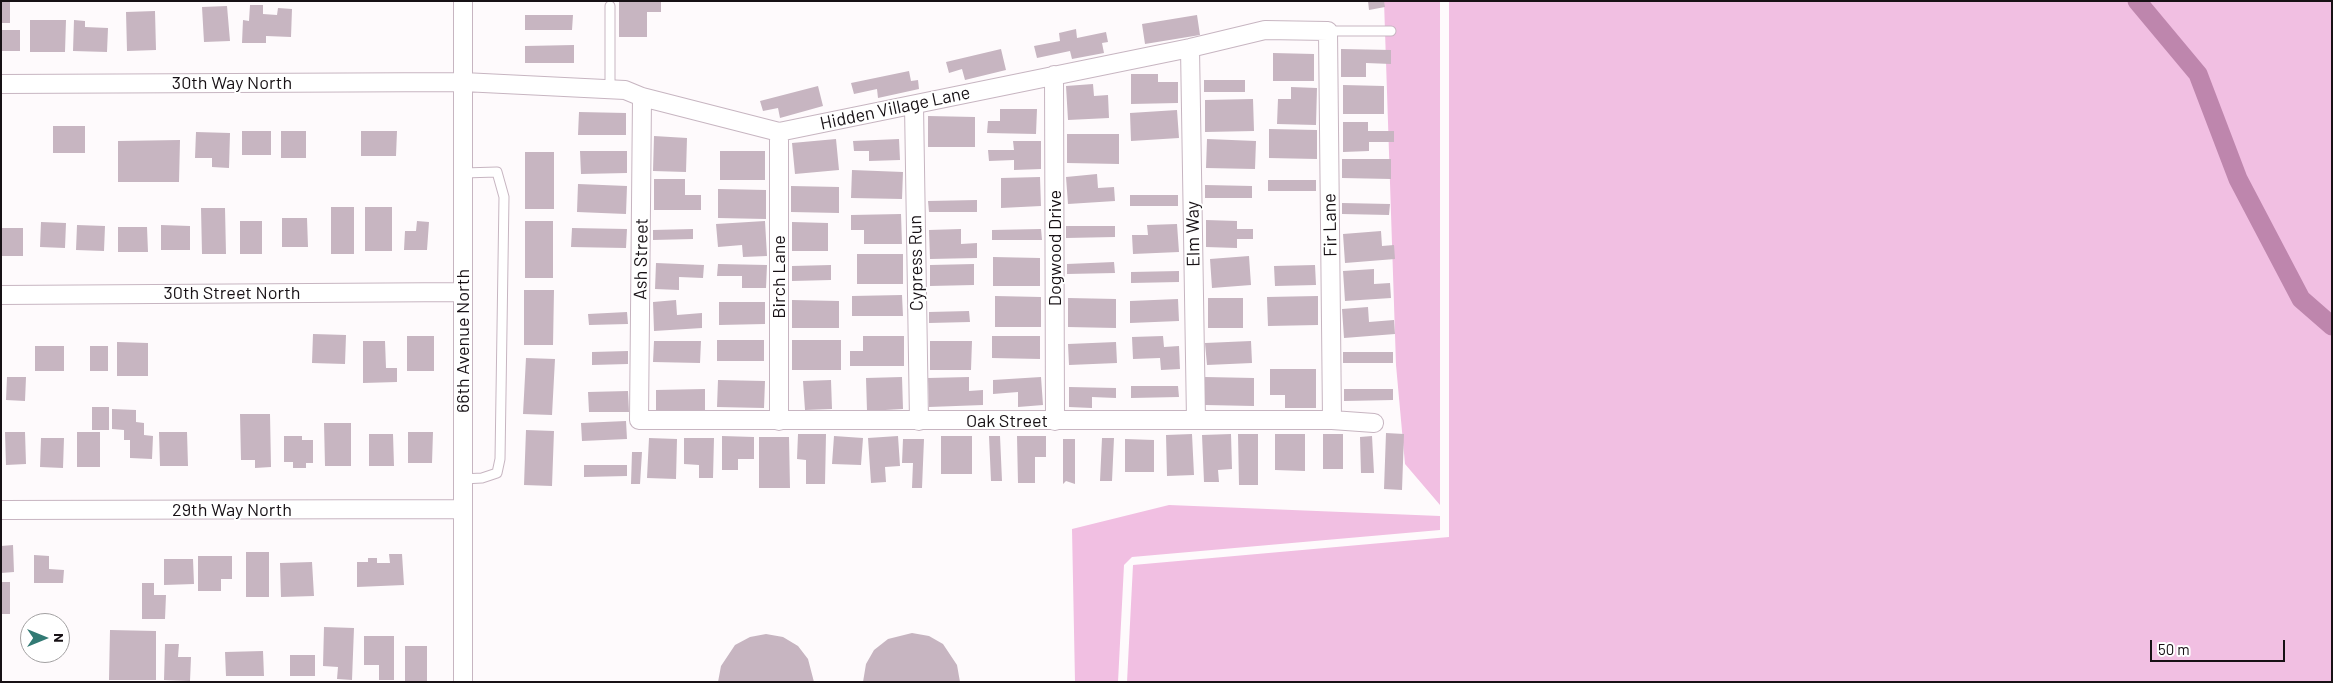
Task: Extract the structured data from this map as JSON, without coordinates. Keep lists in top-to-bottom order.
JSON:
{
  "streets": {
    "street": [
      "30th Way North",
      "Hidden Village Lane",
      "Fir Lane",
      "Elm Way",
      "Dogwood Drive",
      "Ash Street",
      "Cypress Run",
      "Birch Lane",
      "30th Street North",
      "66th Avenue North",
      "Oak Street",
      "29th Way North"
    ]
  },
  "crossings": [
    ["30th Way North", "Hidden Village Lane"],
    ["30th Way North", "66th Avenue North"],
    ["Hidden Village Lane", "Fir Lane"],
    ["Hidden Village Lane", "Elm Way"],
    ["Hidden Village Lane", "Dogwood Drive"],
    ["Hidden Village Lane", "Ash Street"],
    ["Hidden Village Lane", "Cypress Run"],
    ["Hidden Village Lane", "Birch Lane"],
    ["Hidden Village Lane", "66th Avenue North"],
    ["Fir Lane", "Oak Street"],
    ["Elm Way", "Oak Street"],
    ["Dogwood Drive", "Oak Street"],
    ["Ash Street", "Oak Street"],
    ["Cypress Run", "Oak Street"],
    ["Birch Lane", "Oak Street"],
    ["30th Street North", "66th Avenue North"],
    ["66th Avenue North", "29th Way North"]
  ],
  "scale_bar": "50 m",
  "north": "right"
}
